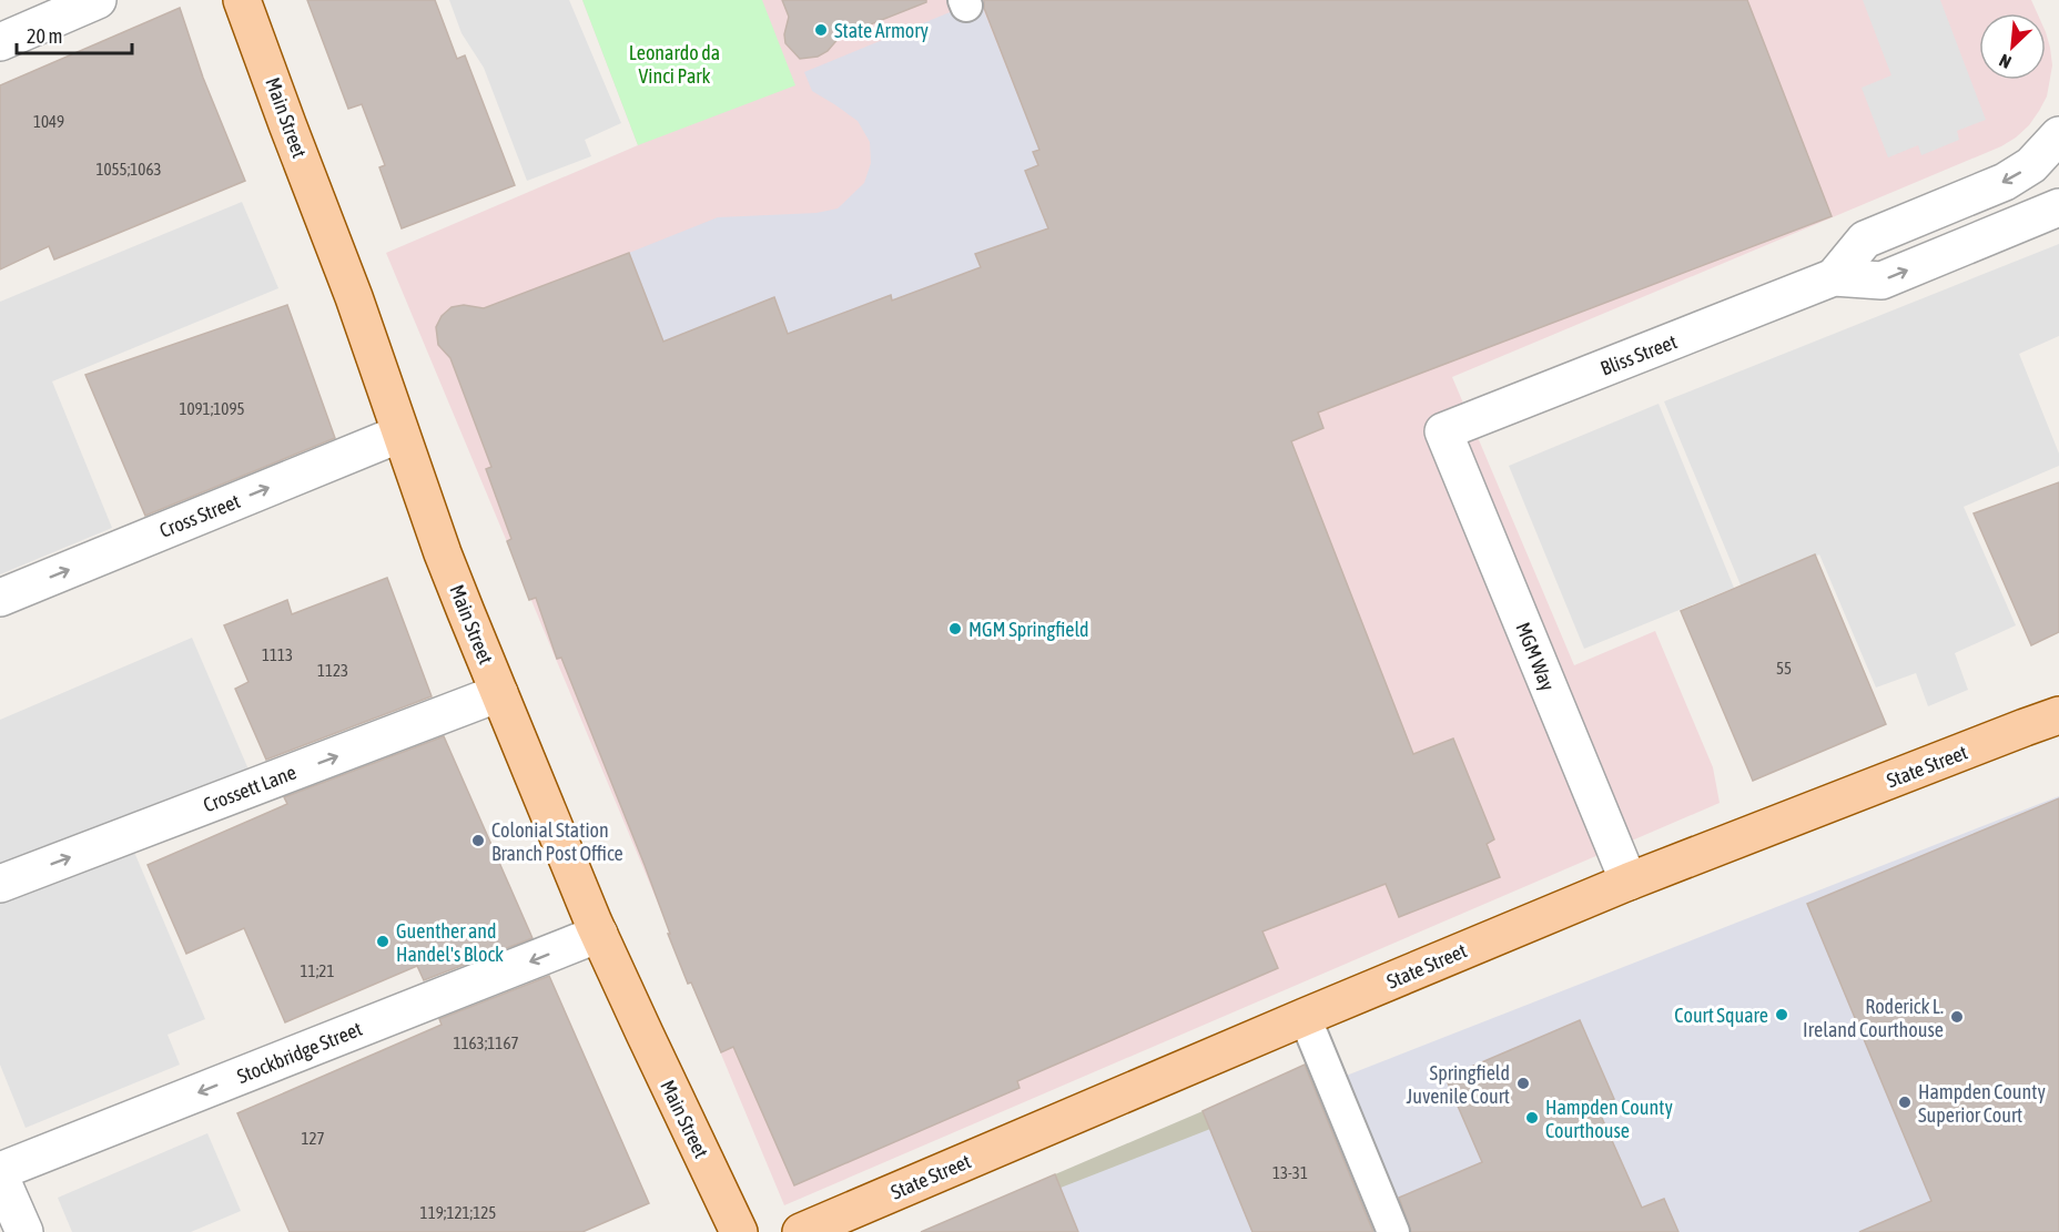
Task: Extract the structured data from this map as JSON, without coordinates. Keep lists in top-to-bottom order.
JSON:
{
  "streets": {
    "main road": ["Main Street", "State Street"],
    "street": [
      "Bliss Street",
      "Cross Street",
      "MGM Way",
      "Crossett Lane",
      "Stockbridge Street"
    ]
  },
  "crossings": [
    ["Main Street", "Cross Street"],
    ["Main Street", "Crossett Lane"],
    ["Main Street", "Stockbridge Street"],
    ["Bliss Street", "MGM Way"],
    ["MGM Way", "State Street"]
  ],
  "one_way": ["Cross Street", "Crossett Lane", "Stockbridge Street"],
  "parks": ["Leonardo da Vinci Park"],
  "places": [
    "State Armory",
    "MGM Springfield",
    "Colonial Station Branch Post Office",
    "Guenther and Handel's Block",
    "Court Square",
    "Roderick L. Ireland Courthouse",
    "Springfield Juvenile Court",
    "Hampden County Superior Court",
    "Hampden County Courthouse"
  ],
  "house_numbers": [
    "1049",
    "1055;1063",
    "1091;1095",
    "1113",
    "55",
    "1123",
    "11;21",
    "1163;1167",
    "127",
    "13-31",
    "119;121;125"
  ],
  "scale_bar": "20 m",
  "north": "bottom left"
}
